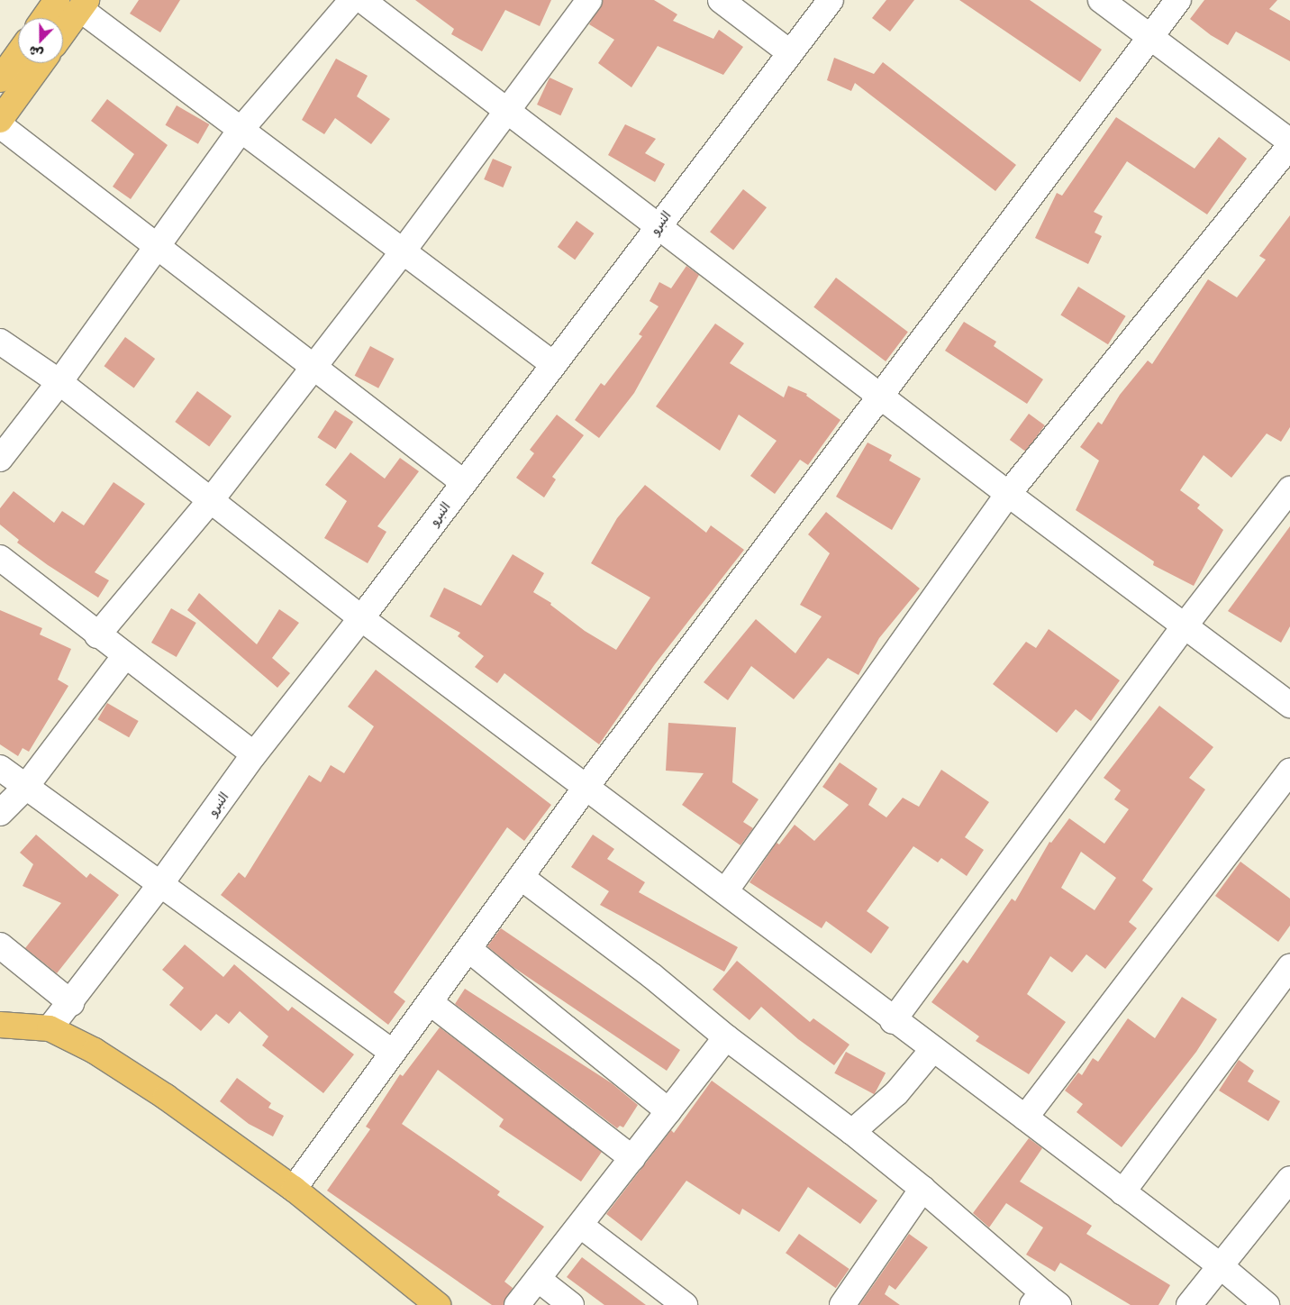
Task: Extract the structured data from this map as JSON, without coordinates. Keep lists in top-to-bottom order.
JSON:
{
  "streets": {
    "street": ["النبرو"]
  },
  "north": "bottom"
}
